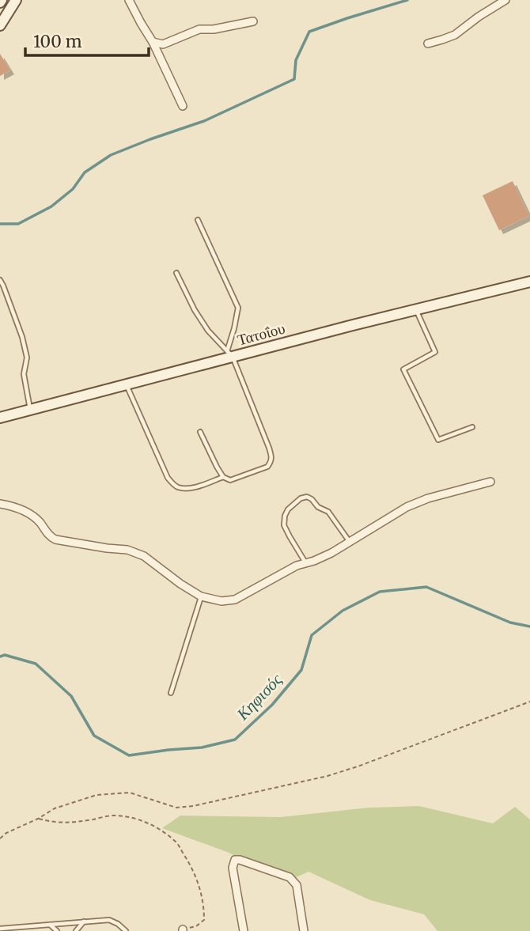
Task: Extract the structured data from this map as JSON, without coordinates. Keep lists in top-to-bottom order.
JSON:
{
  "streets": {
    "street": ["Τατοΐου"]
  },
  "water": ["Κηφισός"],
  "scale_bar": "100 m"
}
